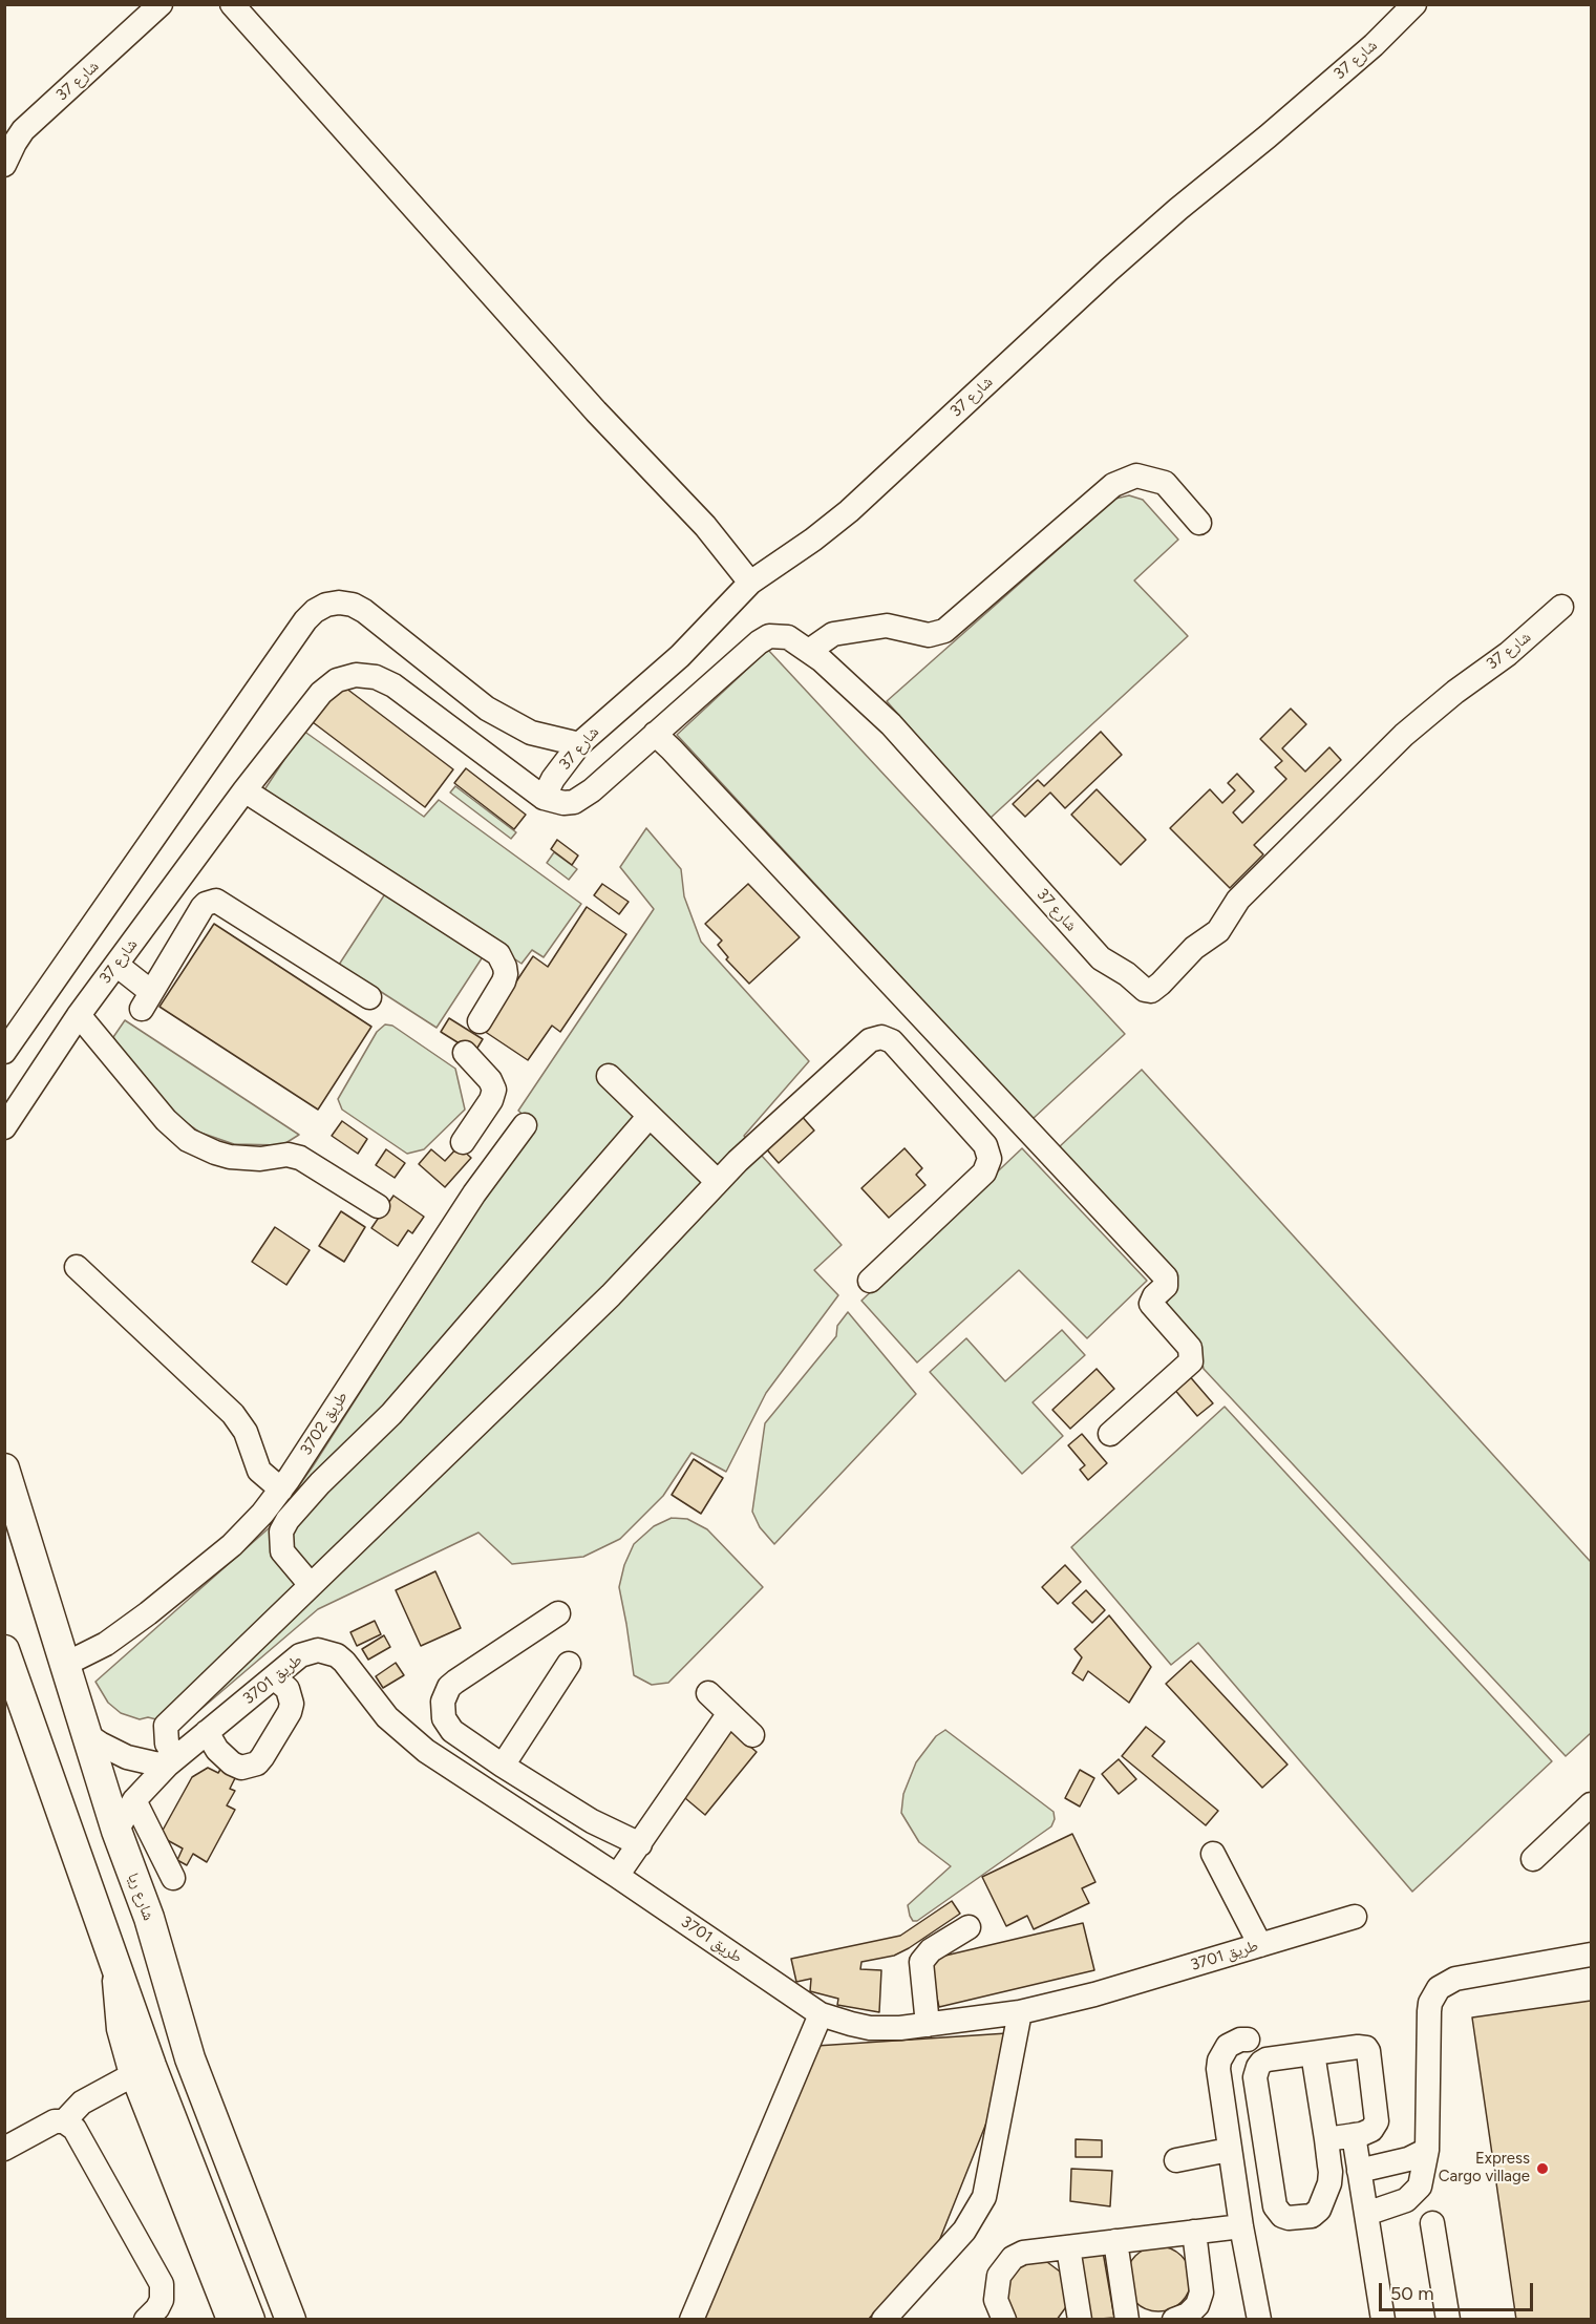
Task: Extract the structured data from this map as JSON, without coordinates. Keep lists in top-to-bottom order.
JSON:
{
  "streets": {
    "main road": ["شارع ريا"],
    "street": ["شارع 37", "طريق 3702", "طريق 3701"]
  },
  "crossings": [
    ["طريق 3702", "شارع ريا"],
    ["طريق 3701", "شارع ريا"]
  ],
  "places": ["Express Cargo village"],
  "scale_bar": "50 m"
}
